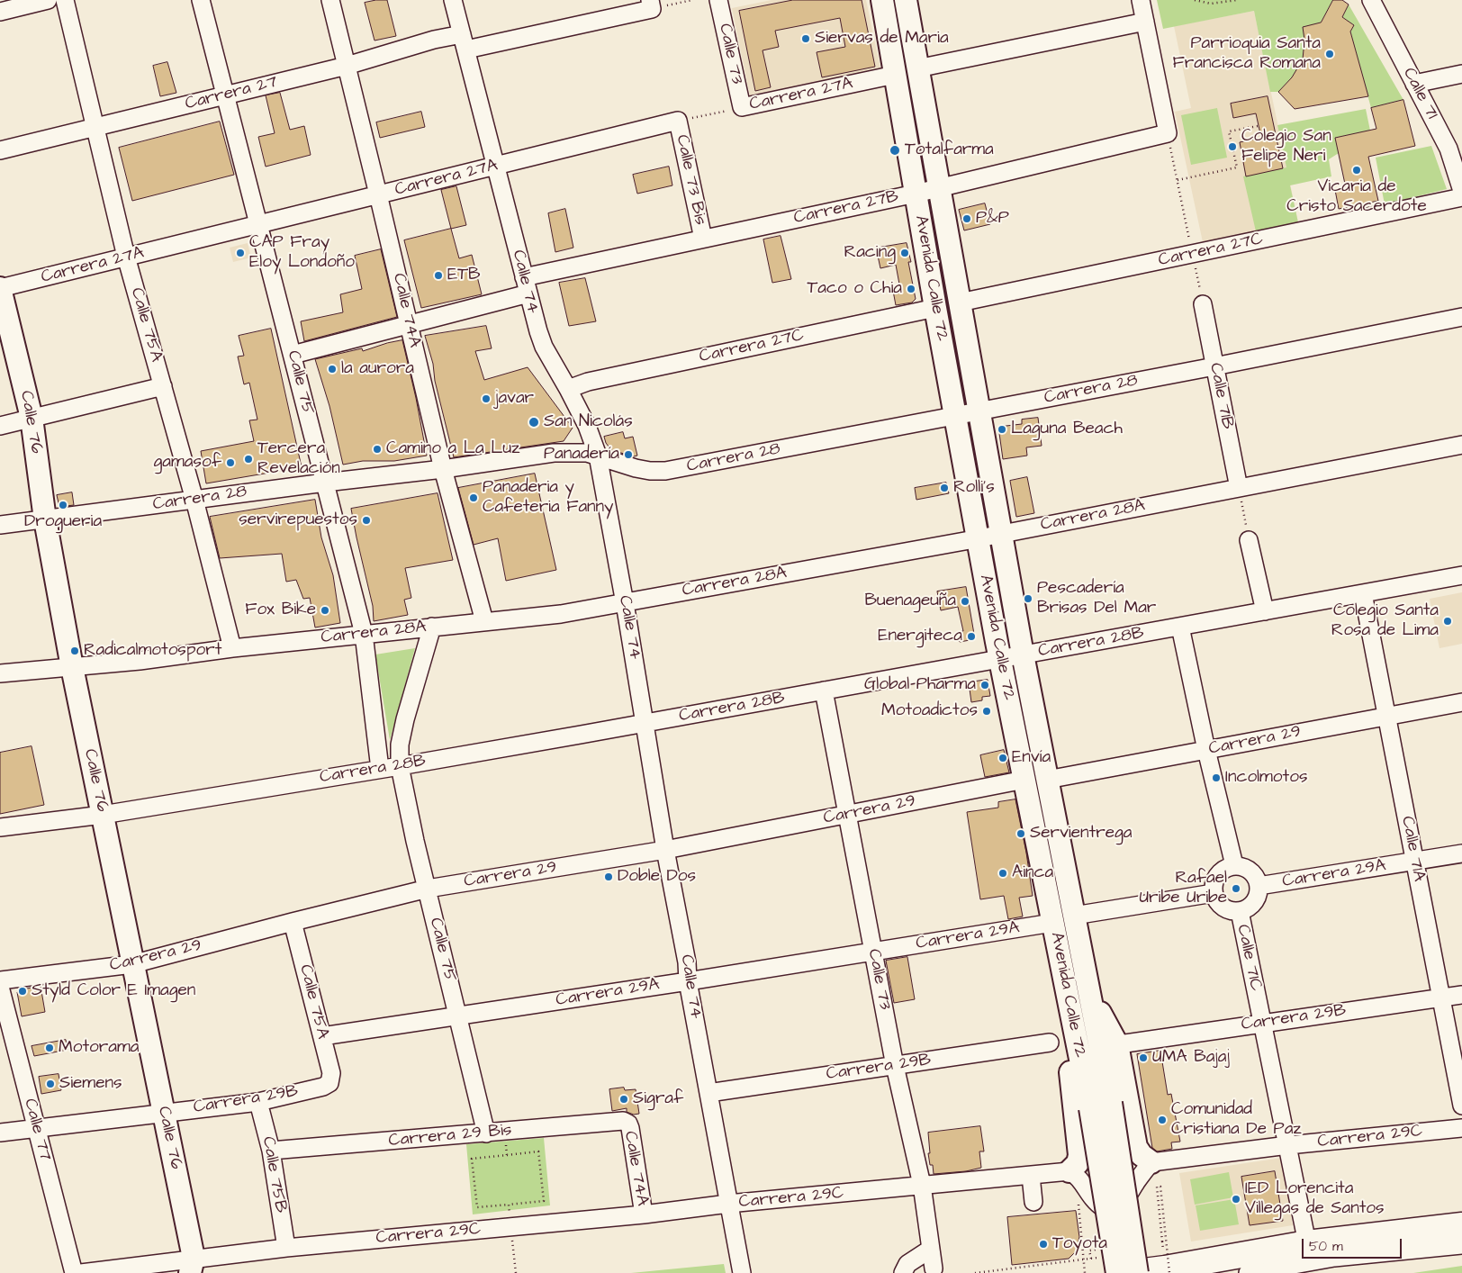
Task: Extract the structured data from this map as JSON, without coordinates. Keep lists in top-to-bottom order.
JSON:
{
  "streets": {
    "main road": ["Avenida Calle 72", "Calle 76"],
    "street": [
      "Calle 73",
      "Carrera 27",
      "Calle 71",
      "Carrera 27A",
      "Calle 73 Bis",
      "Carrera 27B",
      "Carrera 27C",
      "Calle 74",
      "Calle 74A",
      "Calle 75A",
      "Calle 75",
      "Carrera 28",
      "Calle 71B",
      "Carrera 28A",
      "Carrera 28B",
      "Carrera 29",
      "Calle 71A",
      "Carrera 29A",
      "Calle 71C",
      "Carrera 29B",
      "Calle 77",
      "Carrera 29 Bis",
      "Carrera 29C",
      "Calle 75B"
    ]
  },
  "crossings": [
    ["Calle 73", "Carrera 27A"],
    ["Calle 73", "Carrera 28B"],
    ["Calle 73", "Carrera 29"],
    ["Calle 73", "Carrera 29A"],
    ["Calle 73", "Carrera 29B"],
    ["Calle 73", "Carrera 29C"],
    ["Carrera 27", "Calle 74"],
    ["Carrera 27", "Calle 74A"],
    ["Carrera 27", "Calle 75A"],
    ["Carrera 27", "Calle 75"],
    ["Carrera 27A", "Calle 73 Bis"],
    ["Carrera 27A", "Avenida Calle 72"],
    ["Carrera 27A", "Calle 74"],
    ["Carrera 27A", "Calle 74A"],
    ["Carrera 27A", "Calle 75A"],
    ["Carrera 27A", "Calle 75"],
    ["Carrera 27A", "Calle 76"],
    ["Calle 73 Bis", "Carrera 27B"],
    ["Carrera 27B", "Avenida Calle 72"],
    ["Carrera 27B", "Calle 74"],
    ["Carrera 27B", "Calle 74A"],
    ["Carrera 27B", "Calle 75"],
    ["Carrera 27C", "Avenida Calle 72"],
    ["Carrera 27C", "Calle 74"],
    ["Avenida Calle 72", "Carrera 28"],
    ["Avenida Calle 72", "Carrera 28A"],
    ["Avenida Calle 72", "Carrera 28B"],
    ["Avenida Calle 72", "Carrera 29"],
    ["Avenida Calle 72", "Carrera 29A"],
    ["Calle 74", "Carrera 28"],
    ["Calle 74", "Carrera 28A"],
    ["Calle 74", "Carrera 28B"],
    ["Calle 74", "Carrera 29"],
    ["Calle 74", "Carrera 29A"],
    ["Calle 74", "Carrera 29B"],
    ["Calle 74", "Carrera 29C"],
    ["Calle 74A", "Carrera 28"],
    ["Calle 74A", "Carrera 28A"],
    ["Calle 74A", "Carrera 29 Bis"],
    ["Calle 74A", "Carrera 29C"],
    ["Calle 75A", "Carrera 28"],
    ["Calle 75A", "Carrera 28A"],
    ["Calle 75A", "Carrera 29"],
    ["Calle 75A", "Carrera 29A"],
    ["Calle 75A", "Carrera 29B"],
    ["Calle 75", "Carrera 28"],
    ["Calle 75", "Carrera 28A"],
    ["Calle 75", "Carrera 28B"],
    ["Calle 75", "Carrera 29"],
    ["Calle 75", "Carrera 29A"],
    ["Calle 75", "Carrera 29 Bis"],
    ["Carrera 28", "Calle 71B"],
    ["Carrera 28", "Calle 76"],
    ["Calle 71B", "Carrera 28A"],
    ["Calle 76", "Carrera 28A"],
    ["Calle 76", "Carrera 28B"],
    ["Calle 76", "Carrera 29"],
    ["Calle 76", "Carrera 29B"],
    ["Calle 76", "Carrera 29C"],
    ["Carrera 28B", "Calle 71A"],
    ["Carrera 29", "Calle 71A"],
    ["Calle 71A", "Carrera 29A"],
    ["Calle 71A", "Carrera 29B"],
    ["Carrera 29A", "Calle 71C"],
    ["Calle 71C", "Carrera 29B"],
    ["Calle 71C", "Carrera 29C"],
    ["Carrera 29B", "Calle 77"],
    ["Carrera 29B", "Calle 75B"],
    ["Carrera 29 Bis", "Calle 75B"],
    ["Carrera 29C", "Calle 75B"]
  ],
  "places": [
    "Siervas de Maria",
    "Parrioquia Santa Francisca Romana",
    "Colegio San Felipe Neri",
    "Totalfarma",
    "Vicaria de Cristo Sacerdote",
    "P&P",
    "CAP Fray Eloy Londoño",
    "Racing",
    "ETB",
    "Taco o Chia",
    "la aurora",
    "javar",
    "San Nicolás",
    "Laguna Beach",
    "Camino a La Luz",
    "Panadería",
    "Tercera Revelación",
    "gamasof",
    "Rolli's",
    "Panaderia y Cafeteria Fanny",
    "Drogueria",
    "servirepuestos",
    "Pescadería Brisas Del Mar",
    "Buenageuña",
    "Fox Bike",
    "Colegio Santa Rosa de Lima",
    "Energiteca",
    "Radicalmotosport",
    "Global Pharma",
    "Motoadictos",
    "Envía",
    "Incolmotos",
    "Servientrega",
    "Ainca",
    "Doble Dos",
    "Rafael Uribe Uribe",
    "Styld Color E Imagen",
    "Motorama",
    "UMA Bajaj",
    "Siemens",
    "Sigraf",
    "Comunidad Cristiana De Paz",
    "IED Lorencita Villegas de Santos",
    "Toyota"
  ],
  "scale_bar": "50 m"
}
